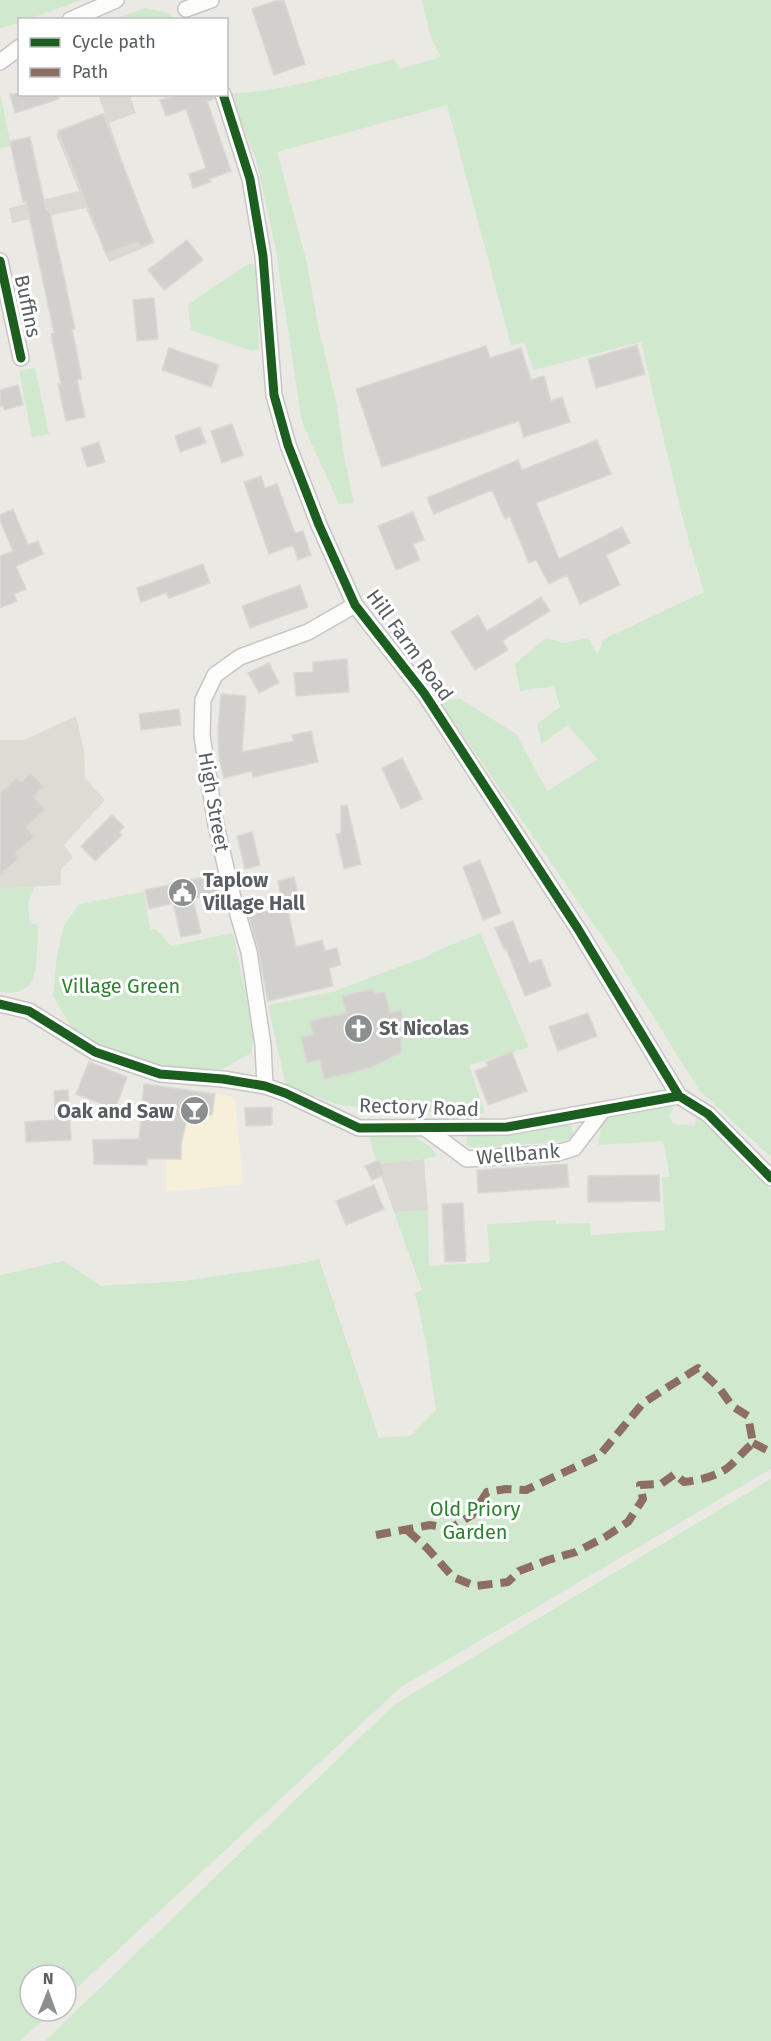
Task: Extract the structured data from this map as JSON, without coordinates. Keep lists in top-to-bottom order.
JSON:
{
  "streets": {
    "street": [
      "Buffins",
      "Hill Farm Road",
      "High Street",
      "Rectory Road",
      "Wellbank"
    ]
  },
  "crossings": [
    ["Hill Farm Road", "High Street"],
    ["Hill Farm Road", "Rectory Road"],
    ["High Street", "Rectory Road"],
    ["Rectory Road", "Wellbank"]
  ],
  "parks": ["Village Green", "Old Priory Garden"],
  "places": {
    "public building": ["Taplow Village Hall"],
    "church": ["St Nicolas"],
    "bar": ["Oak and Saw"]
  },
  "legend": ["Cycle path", "Path"],
  "north": "top"
}
